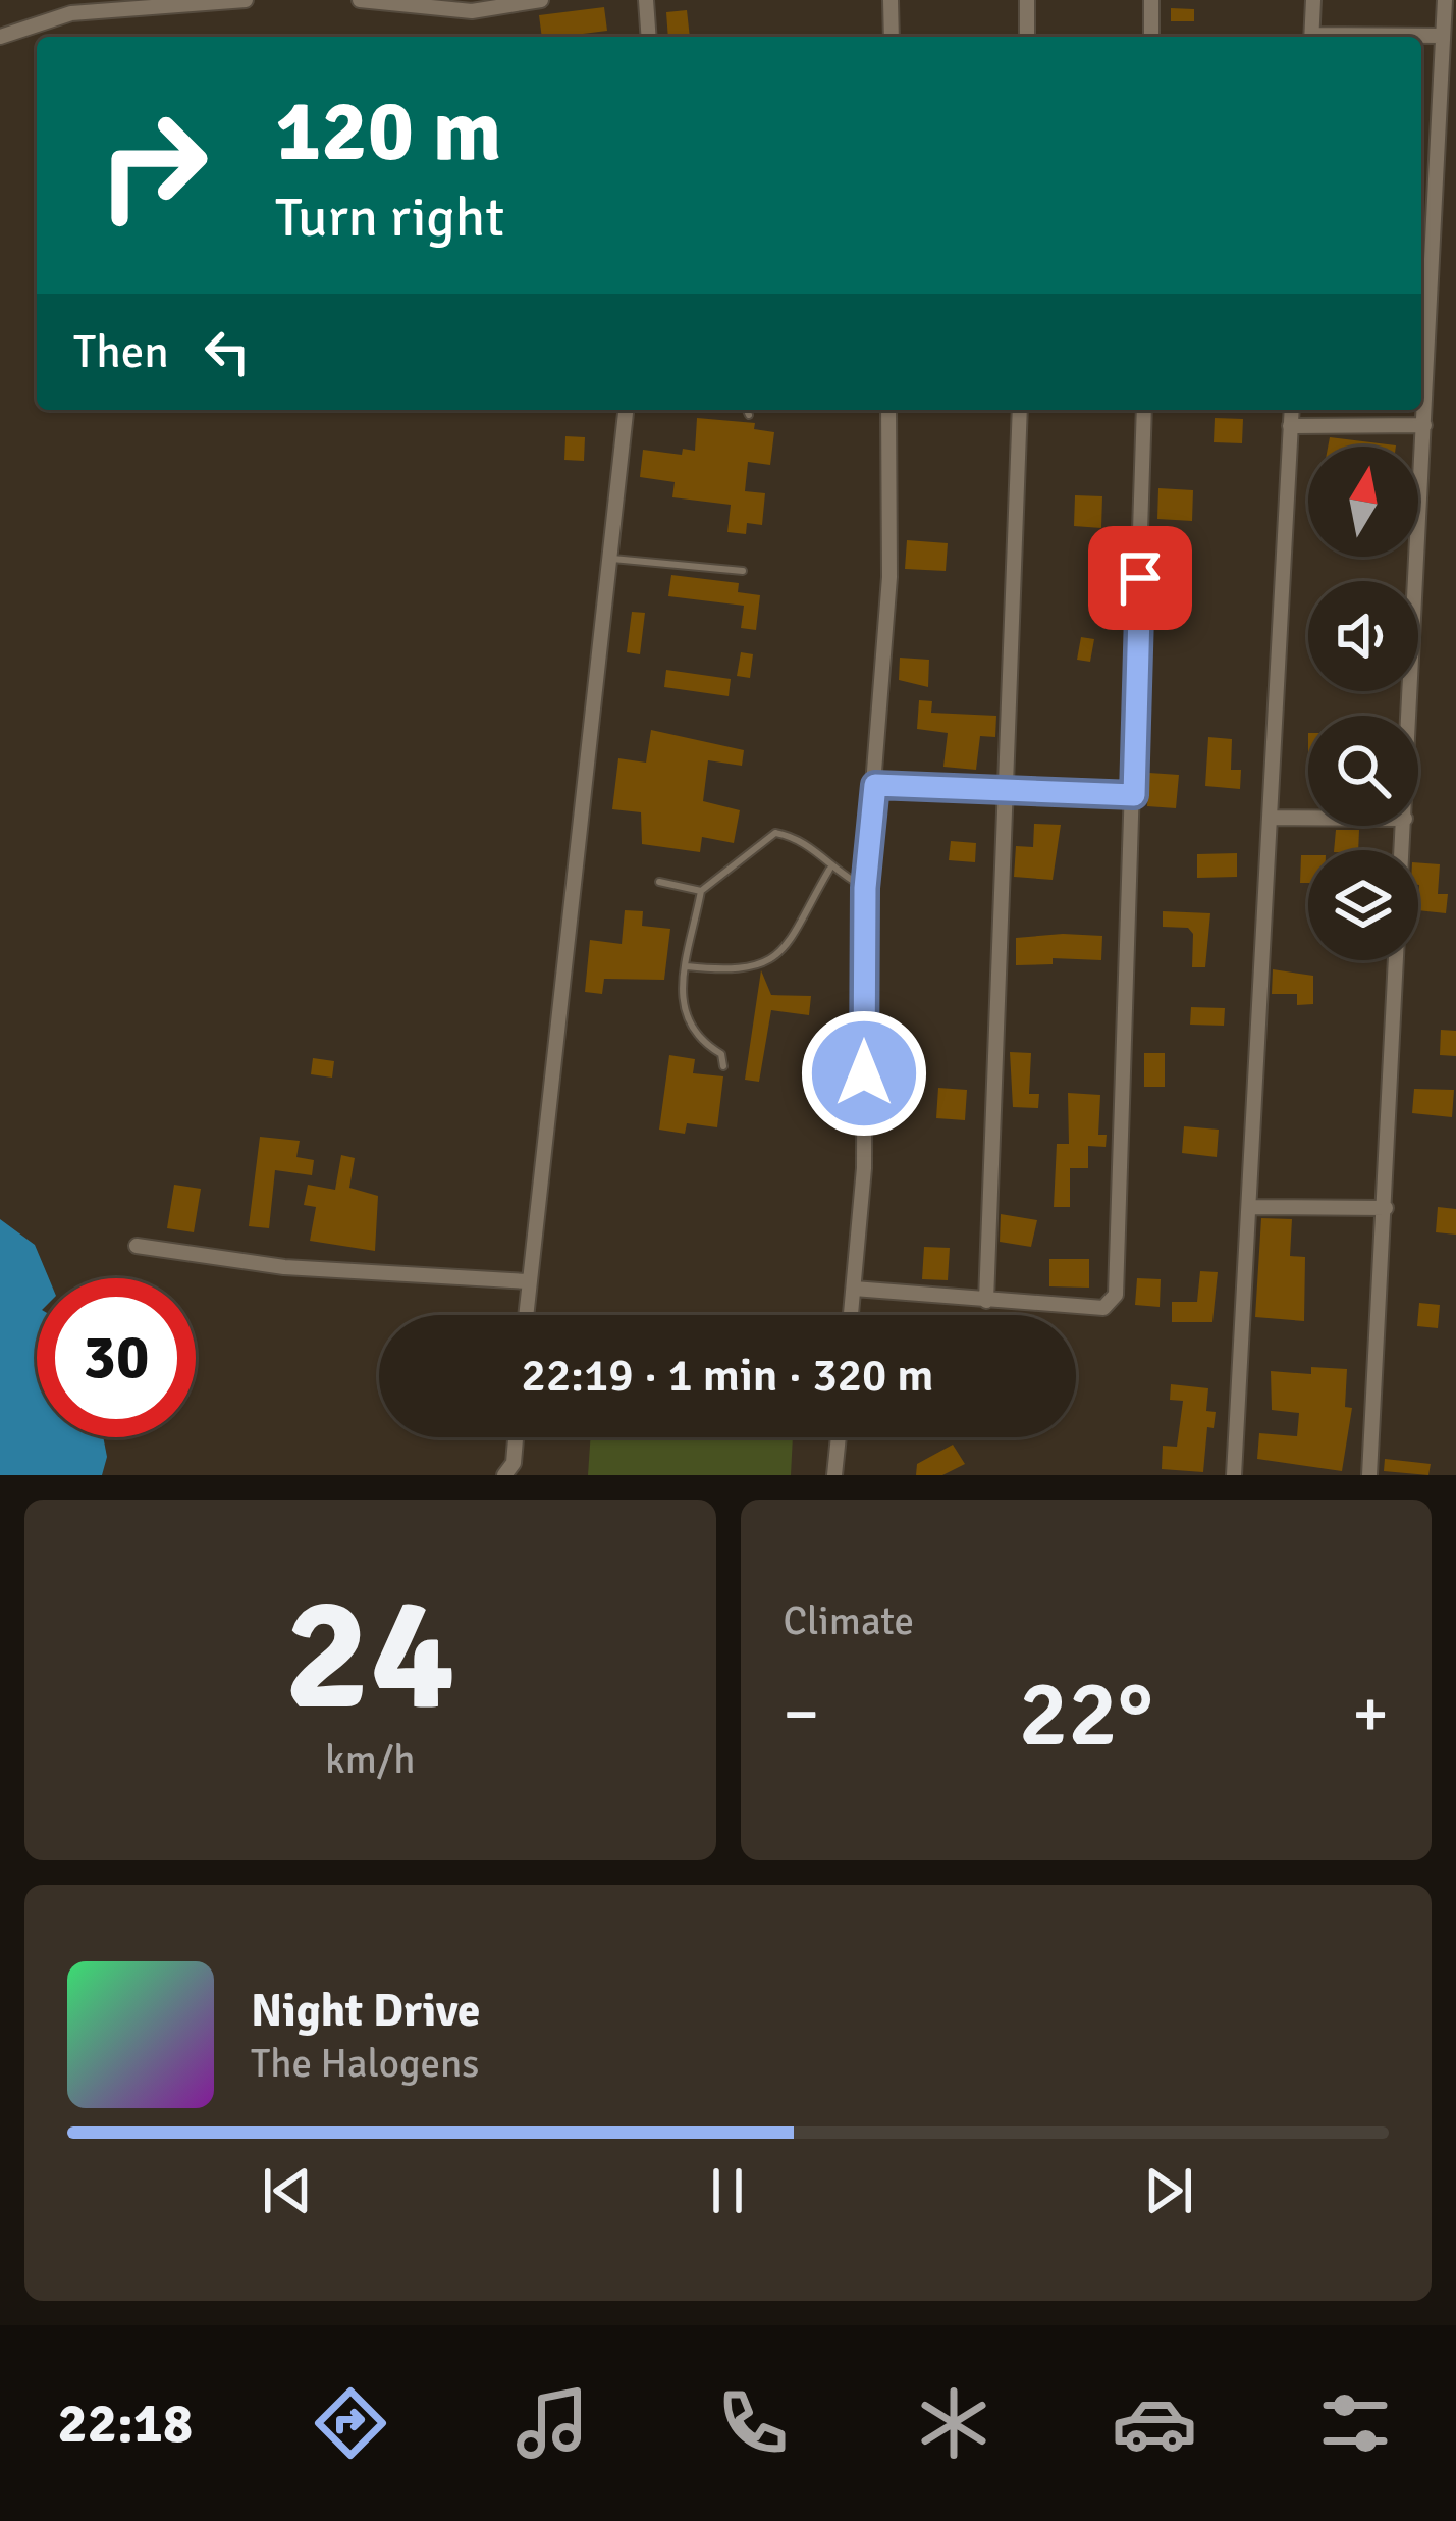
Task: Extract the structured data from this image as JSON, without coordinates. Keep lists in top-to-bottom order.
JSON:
{
  "north": "top",
  "page": {
    "turn": ["120 m", "Turn right"],
    "then": "Then",
    "limit": "30",
    "trip": "22:19 · 1 min · 320 m",
    "tile": [
      ["24", "km/h"],
      "Climate"
    ],
    "heat": ["−", "22°", "+"],
    "song": ["Night Drive", "The Halogens"],
    "tabs": "22:18"
  }
}
